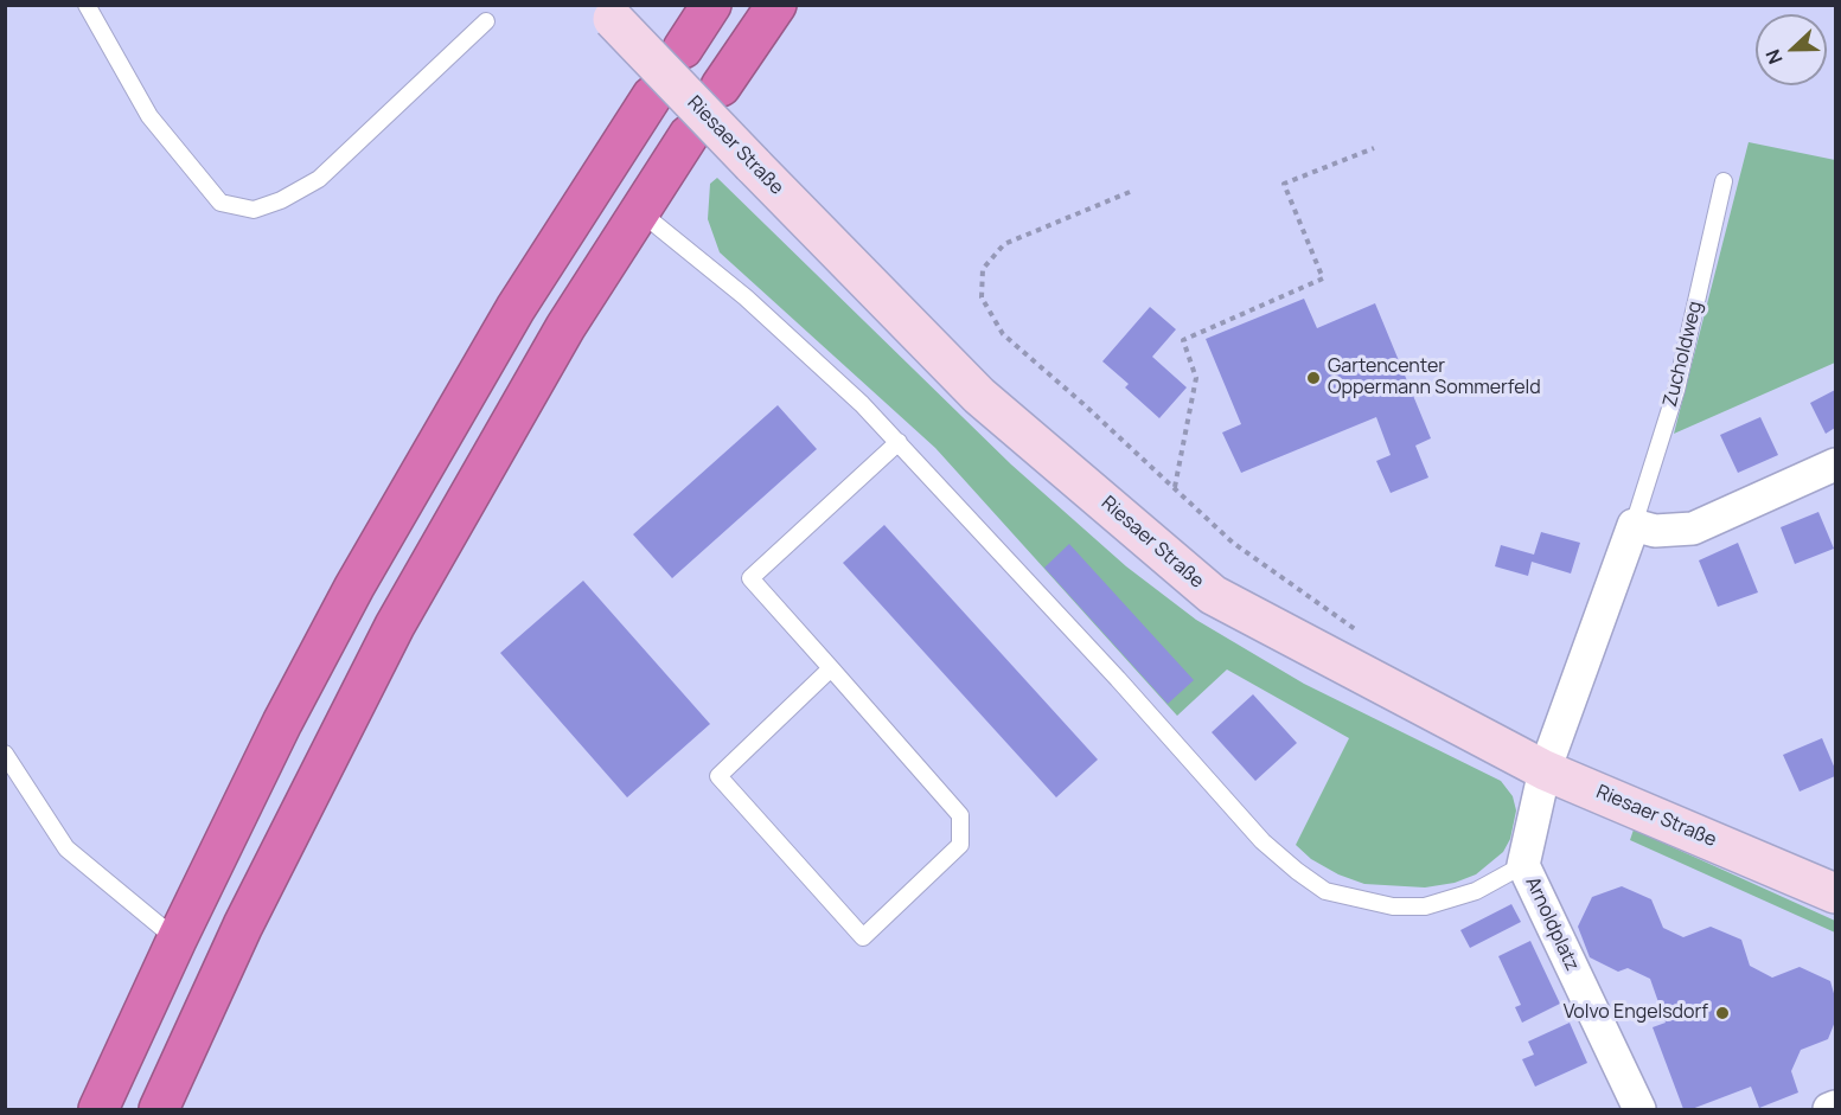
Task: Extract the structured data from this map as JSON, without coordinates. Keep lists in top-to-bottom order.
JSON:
{
  "streets": {
    "main road": ["Riesaer Straße"],
    "street": ["Zucholdweg", "Arnoldplatz"]
  },
  "crossings": [
    ["Riesaer Straße", "Zucholdweg"],
    ["Riesaer Straße", "Arnoldplatz"],
    ["Zucholdweg", "Arnoldplatz"]
  ],
  "places": ["Gartencenter Oppermann Sommerfeld", "Volvo Engelsdorf"],
  "north": "left"
}
